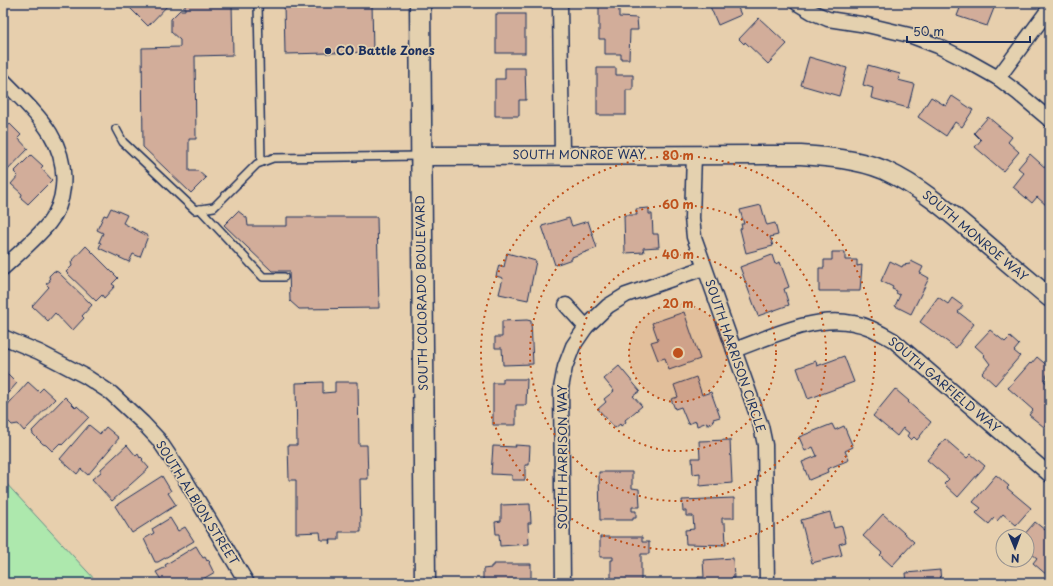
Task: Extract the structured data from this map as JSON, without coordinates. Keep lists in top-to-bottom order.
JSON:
{
  "streets": {
    "main road": ["SOUTH COLORADO BOULEVARD"],
    "street": [
      "SOUTH MONROE WAY",
      "SOUTH HARRISON CIRCLE",
      "SOUTH GARFIELD WAY",
      "SOUTH HARRISON WAY",
      "SOUTH ALBION STREET"
    ]
  },
  "crossings": [
    ["SOUTH MONROE WAY", "SOUTH COLORADO BOULEVARD"],
    ["SOUTH MONROE WAY", "SOUTH HARRISON CIRCLE"],
    ["SOUTH HARRISON CIRCLE", "SOUTH GARFIELD WAY"],
    ["SOUTH HARRISON CIRCLE", "SOUTH HARRISON WAY"]
  ],
  "places": ["CO Battle Zones"],
  "scale_bar": "50 m",
  "north": "bottom",
  "rings": [
    "80 m",
    "60 m",
    "40 m",
    "20 m"
  ]
}
